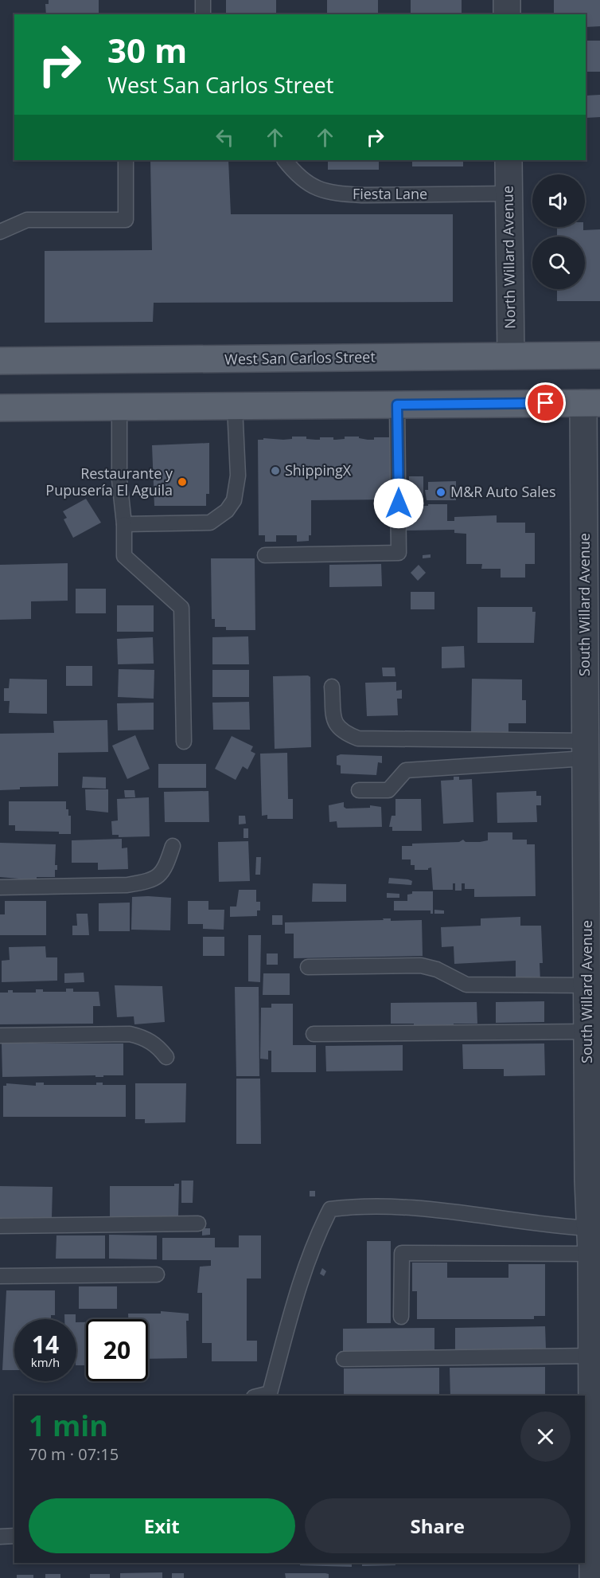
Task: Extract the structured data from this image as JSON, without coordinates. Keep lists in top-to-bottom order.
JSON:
{
  "streets": {
    "main road": ["West San Carlos Street"],
    "street": ["North Willard Avenue", "South Willard Avenue"],
    "lane": ["Fiesta Lane"]
  },
  "crossings": [
    ["Fiesta Lane", "North Willard Avenue"],
    ["North Willard Avenue", "West San Carlos Street"]
  ],
  "places": ["ShippingX", "Restaurante y Pupusería El Aguila", "M&R Auto Sales"],
  "page": {
    "turn": ["30 m", "West San Carlos Street"],
    "speed": "14 km/h",
    "limit": "20",
    "heading": ["1 min", "70 m · 07:15"],
    "buttons": ["Exit", "Share"]
  }
}
